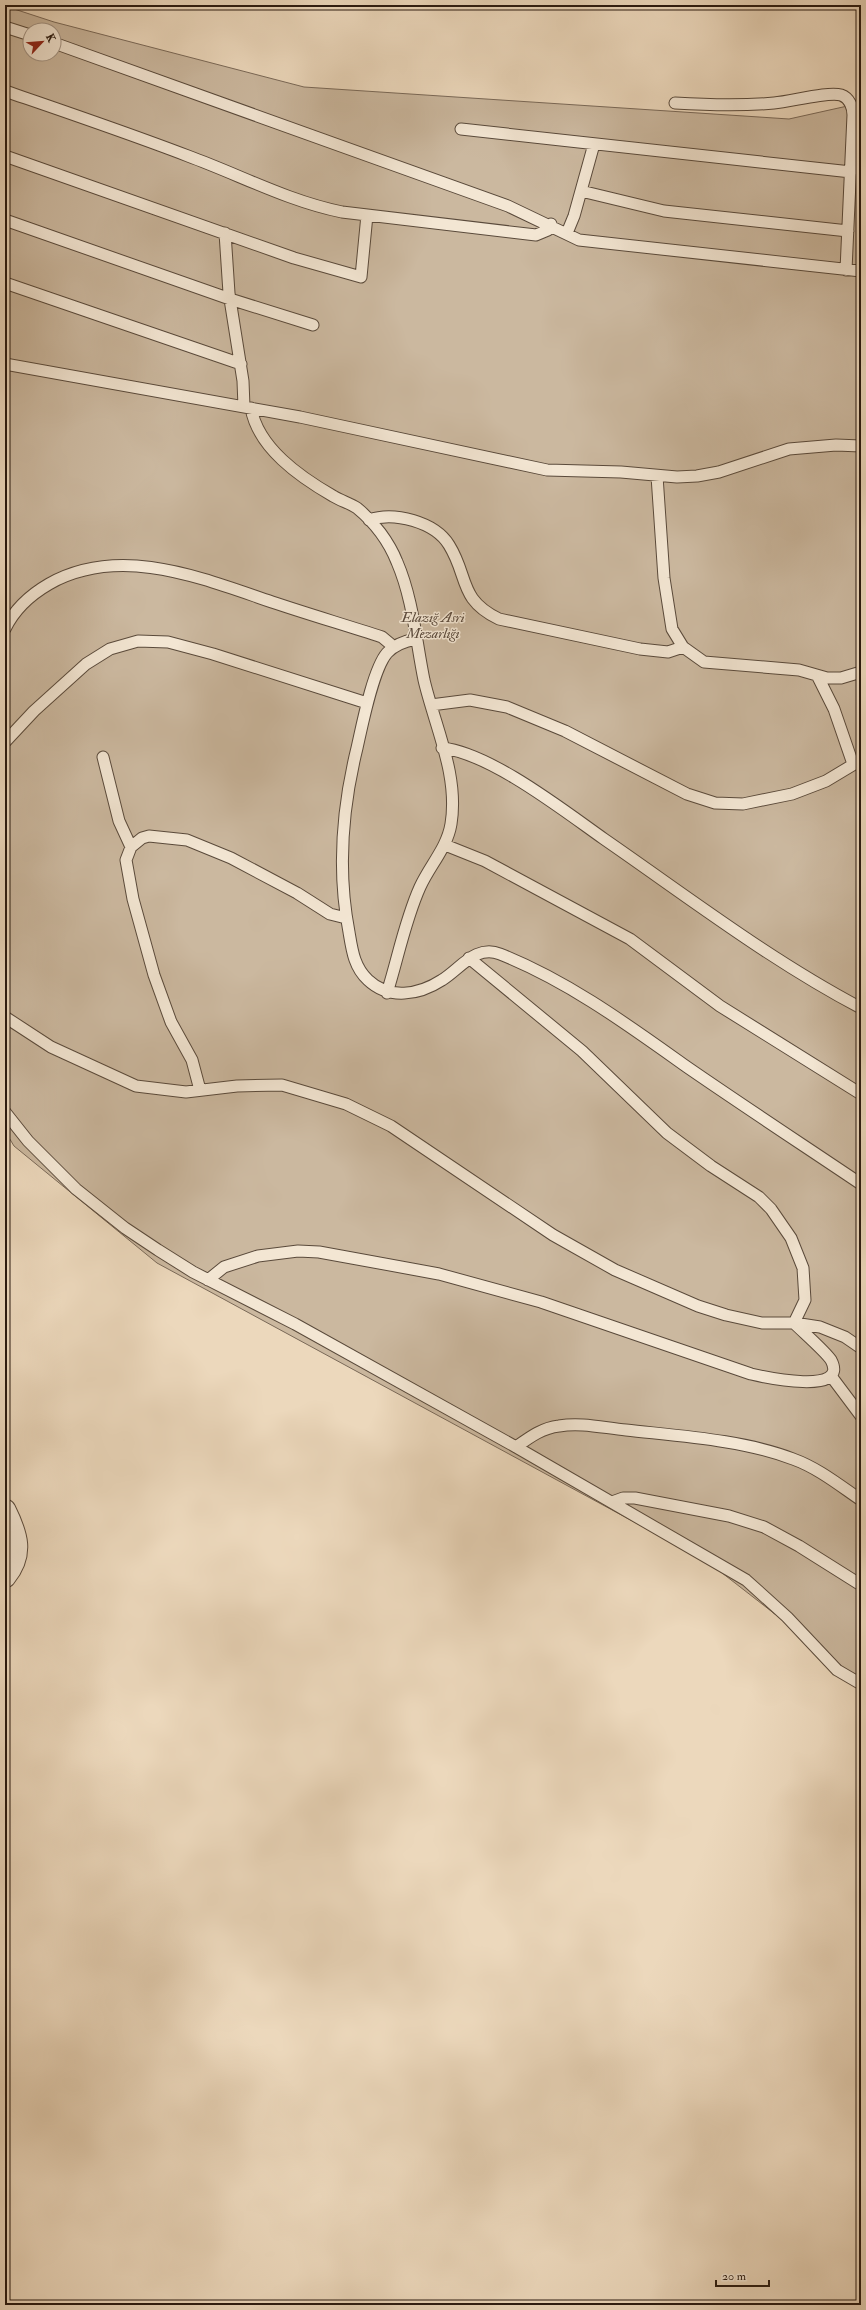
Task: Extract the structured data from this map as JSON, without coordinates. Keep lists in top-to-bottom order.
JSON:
{
  "parks": ["Elazığ Asri Mezarlığı"],
  "scale_bar": "20 m",
  "north": "top right"
}
